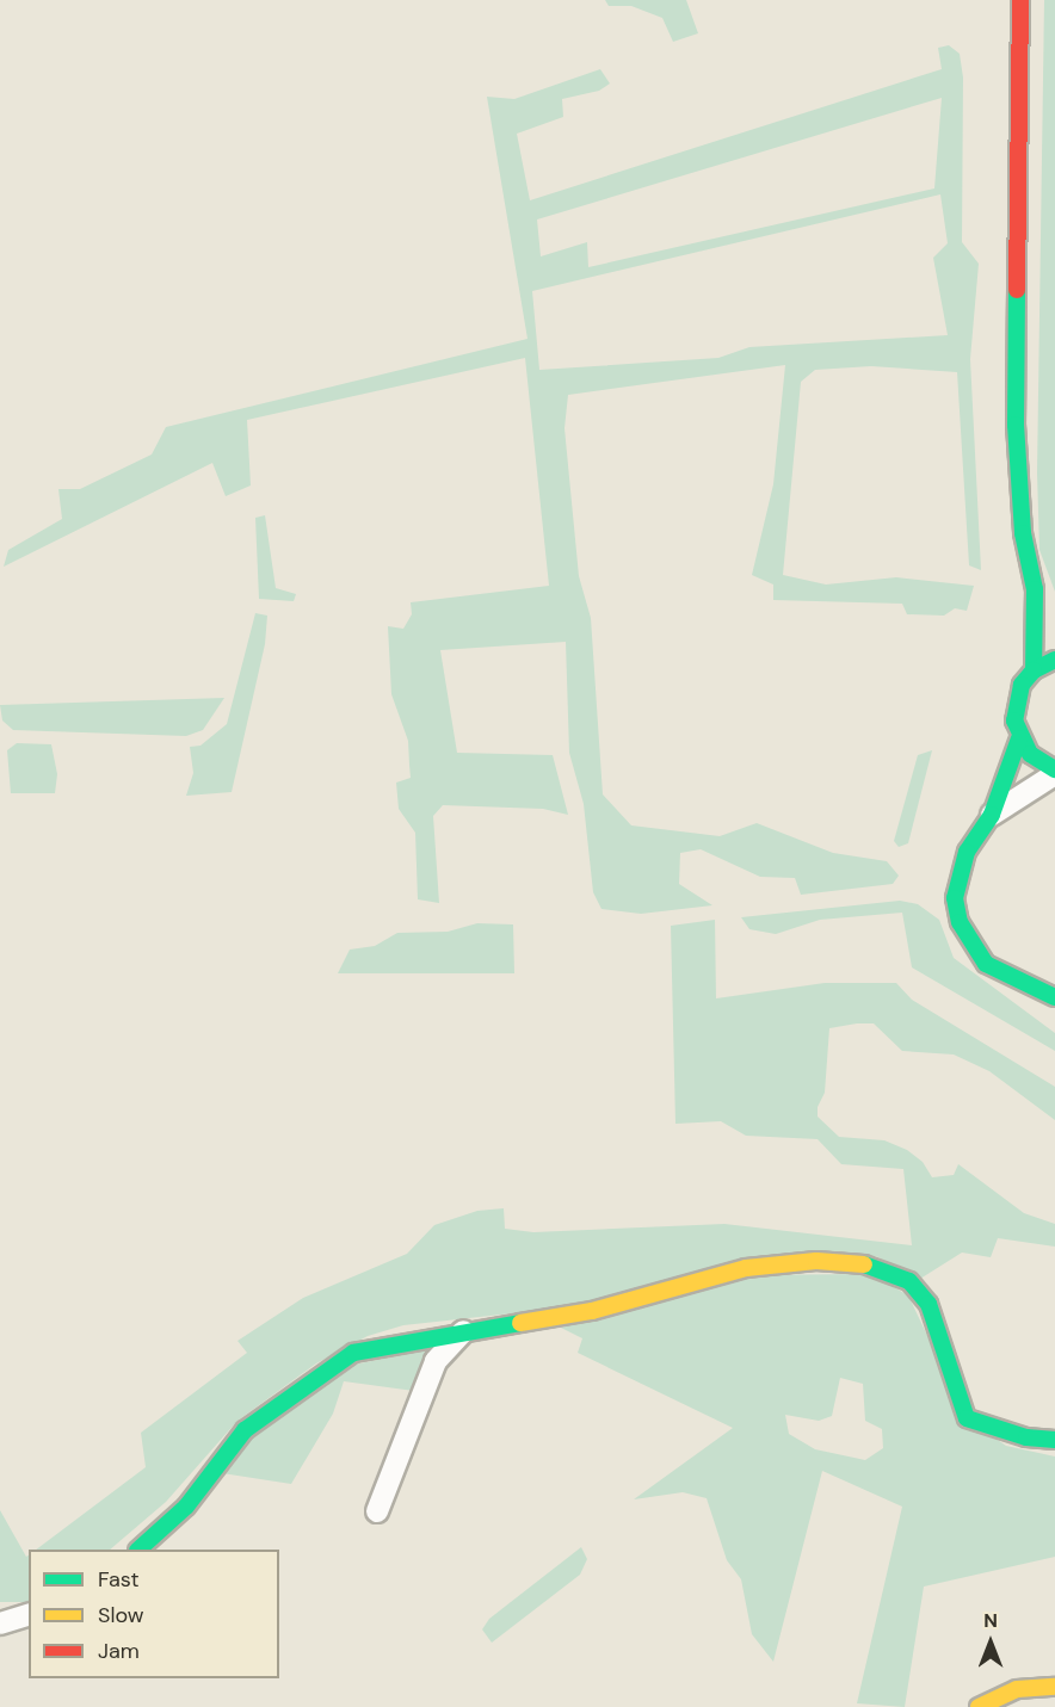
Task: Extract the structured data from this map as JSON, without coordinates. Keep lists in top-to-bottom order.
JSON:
{
  "legend": ["Fast", "Slow", "Jam"],
  "north": "top"
}
